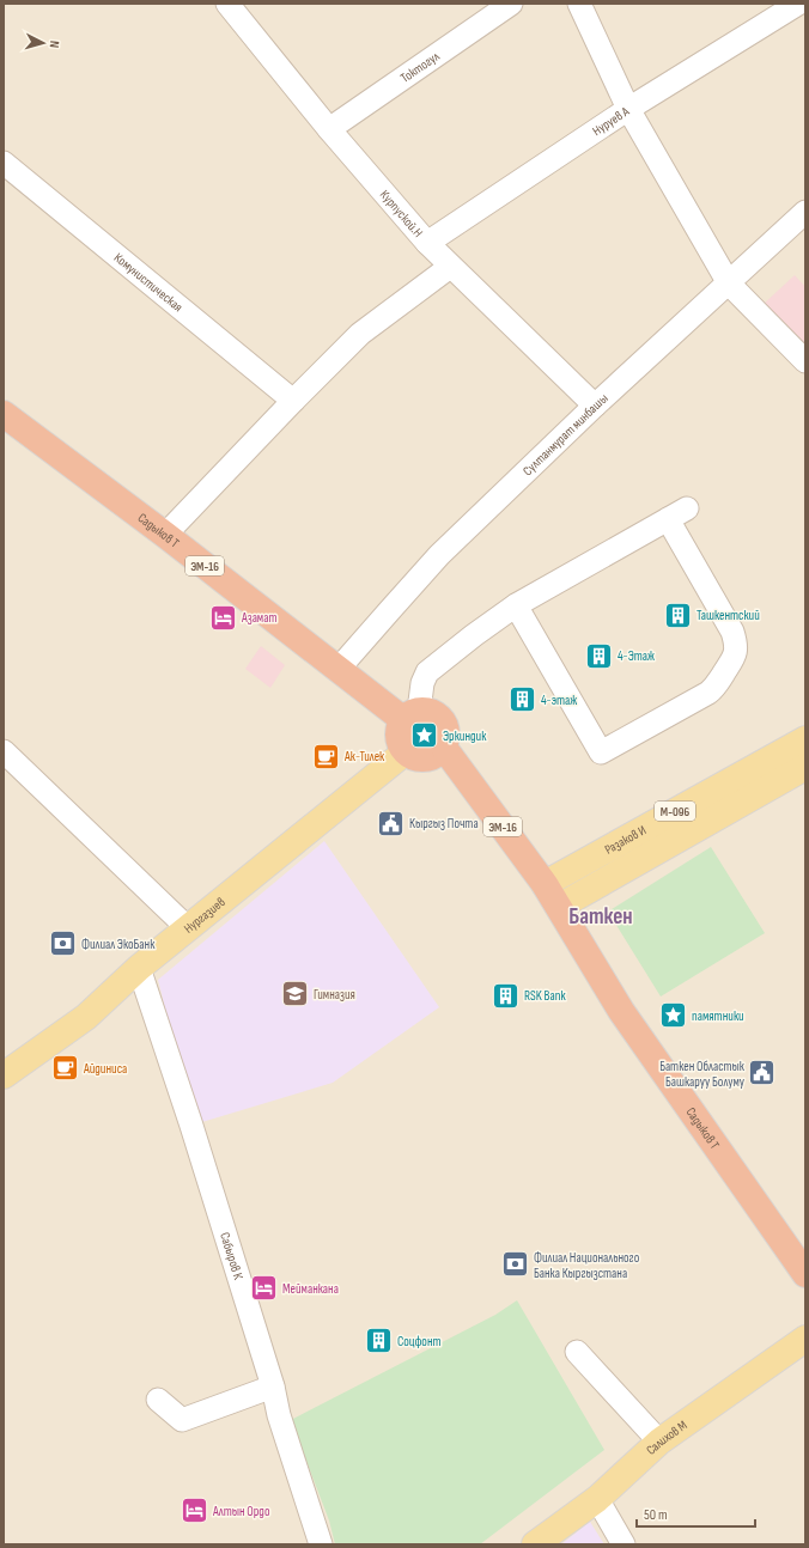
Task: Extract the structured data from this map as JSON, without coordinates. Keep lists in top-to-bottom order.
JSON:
{
  "streets": {
    "highway": ["Садыков Т", "ЭМ-16"],
    "main road": [
      "М-096",
      "Разаков И",
      "Нургазиев",
      "Салихов М"
    ],
    "street": [
      "Токтогул",
      "Нуруев А",
      "Курпуской.Н",
      "Комунистическая",
      "Султанмурат минбашы",
      "Сабыров К"
    ]
  },
  "crossings": [
    ["Токтогул", "Курпуской.Н"],
    ["Нуруев А", "Курпуской.Н"],
    ["Курпуской.Н", "Султанмурат минбашы"],
    ["Султанмурат минбашы", "Садыков Т"],
    ["Садыков Т", "ЭМ-16"],
    ["Садыков Т", "Разаков И"],
    ["Садыков Т", "Нургазиев"],
    ["ЭМ-16", "Разаков И"],
    ["ЭМ-16", "Нургазиев"],
    ["Нургазиев", "Сабыров К"]
  ],
  "districts": ["Баткен"],
  "places": {
    "building": [
      "Ташкентский",
      "4-Этаж",
      "4-этаж",
      "RSK Bank",
      "Соцфонт"
    ],
    "hotel": ["Азамат", "Мейманкана", "Алтын Ордо"],
    "place": ["Эркиндик", "памятники"],
    "cafe": ["Ак-Тилек", "Айдиниса"],
    "public building": ["Кыргыз Почта", "Баткен Областык Башкаруу Болуму"],
    "bank": ["Филиал ЭкоБанк", "Филиал Национального Банка Кыргызстана"],
    "school or university": ["Гимназия"]
  },
  "scale_bar": "50 m",
  "north": "right"
}
